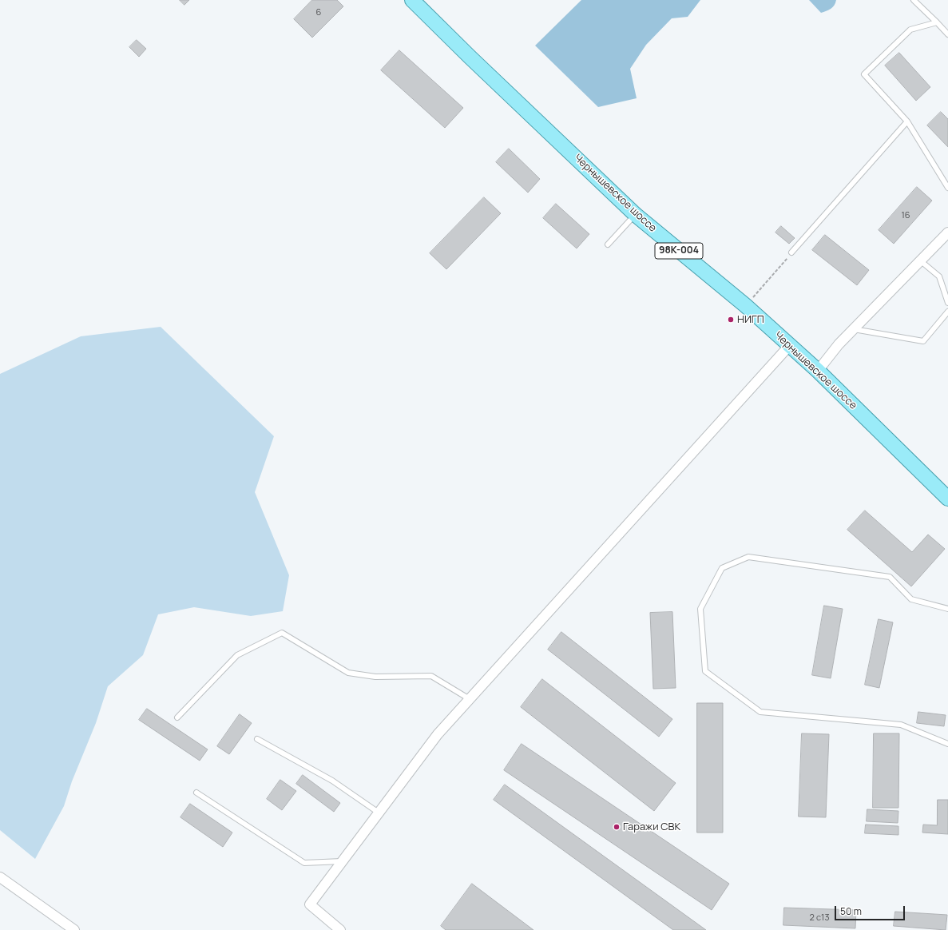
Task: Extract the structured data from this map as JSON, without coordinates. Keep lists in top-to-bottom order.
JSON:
{
  "streets": {
    "main road": ["Чернышевское шоссе", "98К-004"]
  },
  "places": ["НИГП", "Гаражи СВК"],
  "house_numbers": ["6", "16", "2 с13"],
  "scale_bar": "50 m"
}
